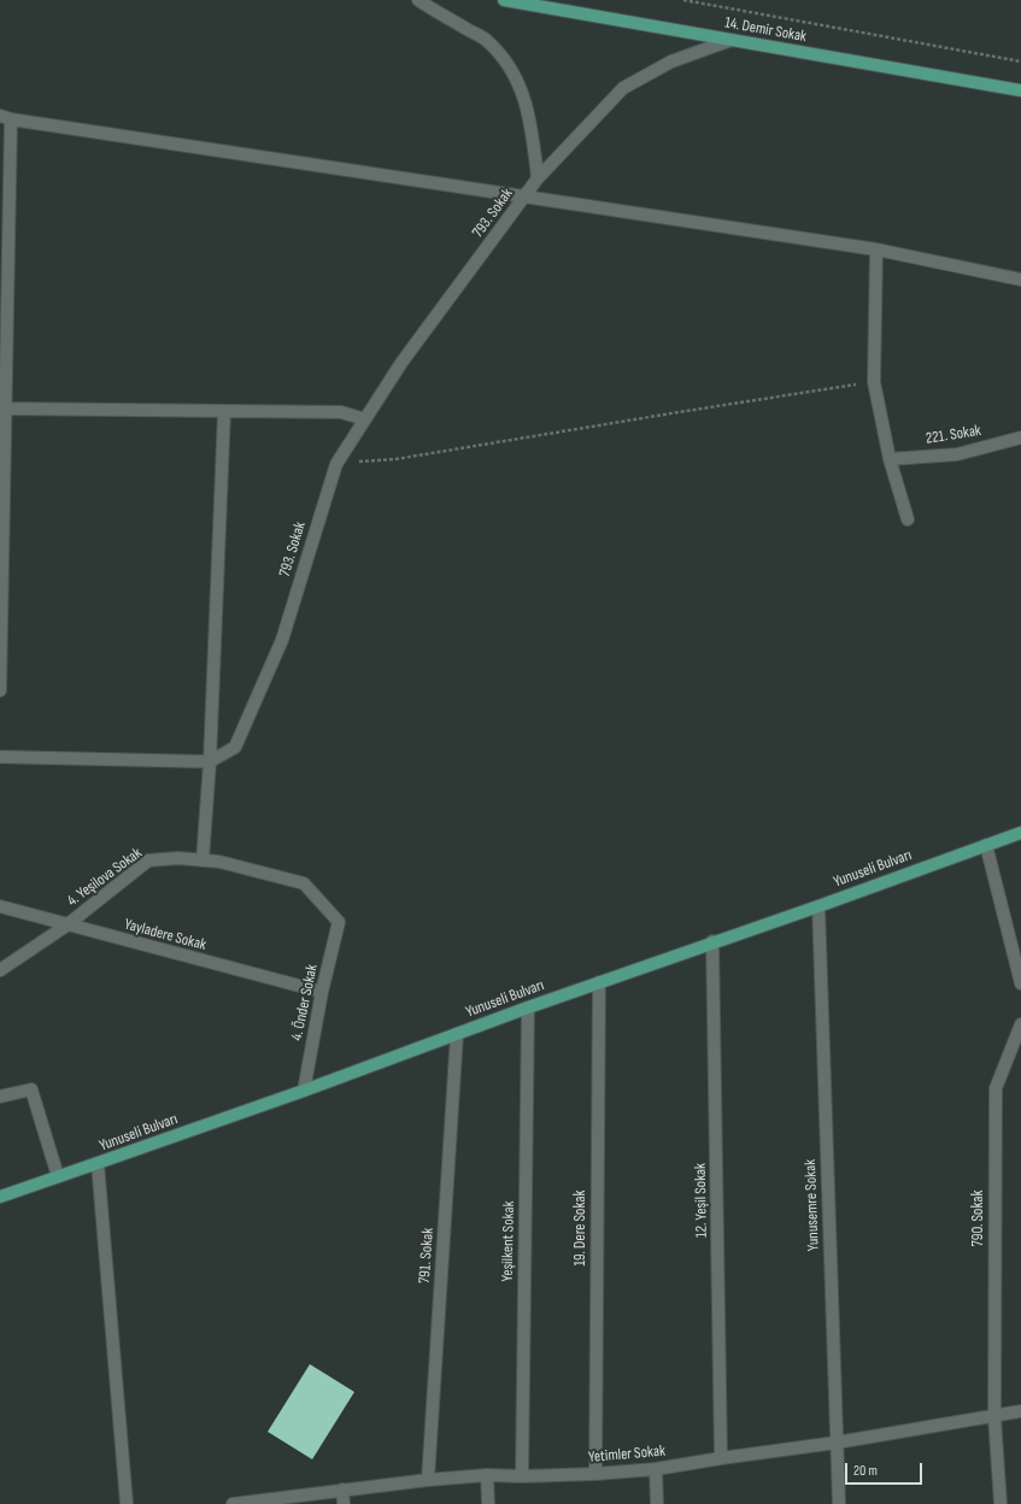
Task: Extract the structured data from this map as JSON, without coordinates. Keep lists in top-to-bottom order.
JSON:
{
  "streets": {
    "main road": ["14. Demir Sokak", "Yunuseli Bulvarı"],
    "street": [
      "793. Sokak",
      "221. Sokak",
      "4. Yeşilova Sokak",
      "Yayladere Sokak",
      "4. Önder Sokak",
      "12. Yeşil Sokak",
      "Yunusemre Sokak",
      "790. Sokak",
      "19. Dere Sokak",
      "Yeşilkent Sokak",
      "791. Sokak",
      "Yetimler Sokak"
    ]
  },
  "crossings": [
    ["14. Demir Sokak", "793. Sokak"],
    ["Yunuseli Bulvarı", "4. Önder Sokak"],
    ["Yunuseli Bulvarı", "12. Yeşil Sokak"],
    ["Yunuseli Bulvarı", "Yunusemre Sokak"],
    ["Yunuseli Bulvarı", "19. Dere Sokak"],
    ["Yunuseli Bulvarı", "Yeşilkent Sokak"],
    ["Yunuseli Bulvarı", "791. Sokak"],
    ["4. Yeşilova Sokak", "Yayladere Sokak"],
    ["4. Yeşilova Sokak", "4. Önder Sokak"],
    ["Yayladere Sokak", "4. Önder Sokak"],
    ["12. Yeşil Sokak", "Yetimler Sokak"],
    ["Yunusemre Sokak", "Yetimler Sokak"],
    ["790. Sokak", "Yetimler Sokak"],
    ["19. Dere Sokak", "Yetimler Sokak"],
    ["Yeşilkent Sokak", "Yetimler Sokak"],
    ["791. Sokak", "Yetimler Sokak"]
  ],
  "scale_bar": "20 m"
}
